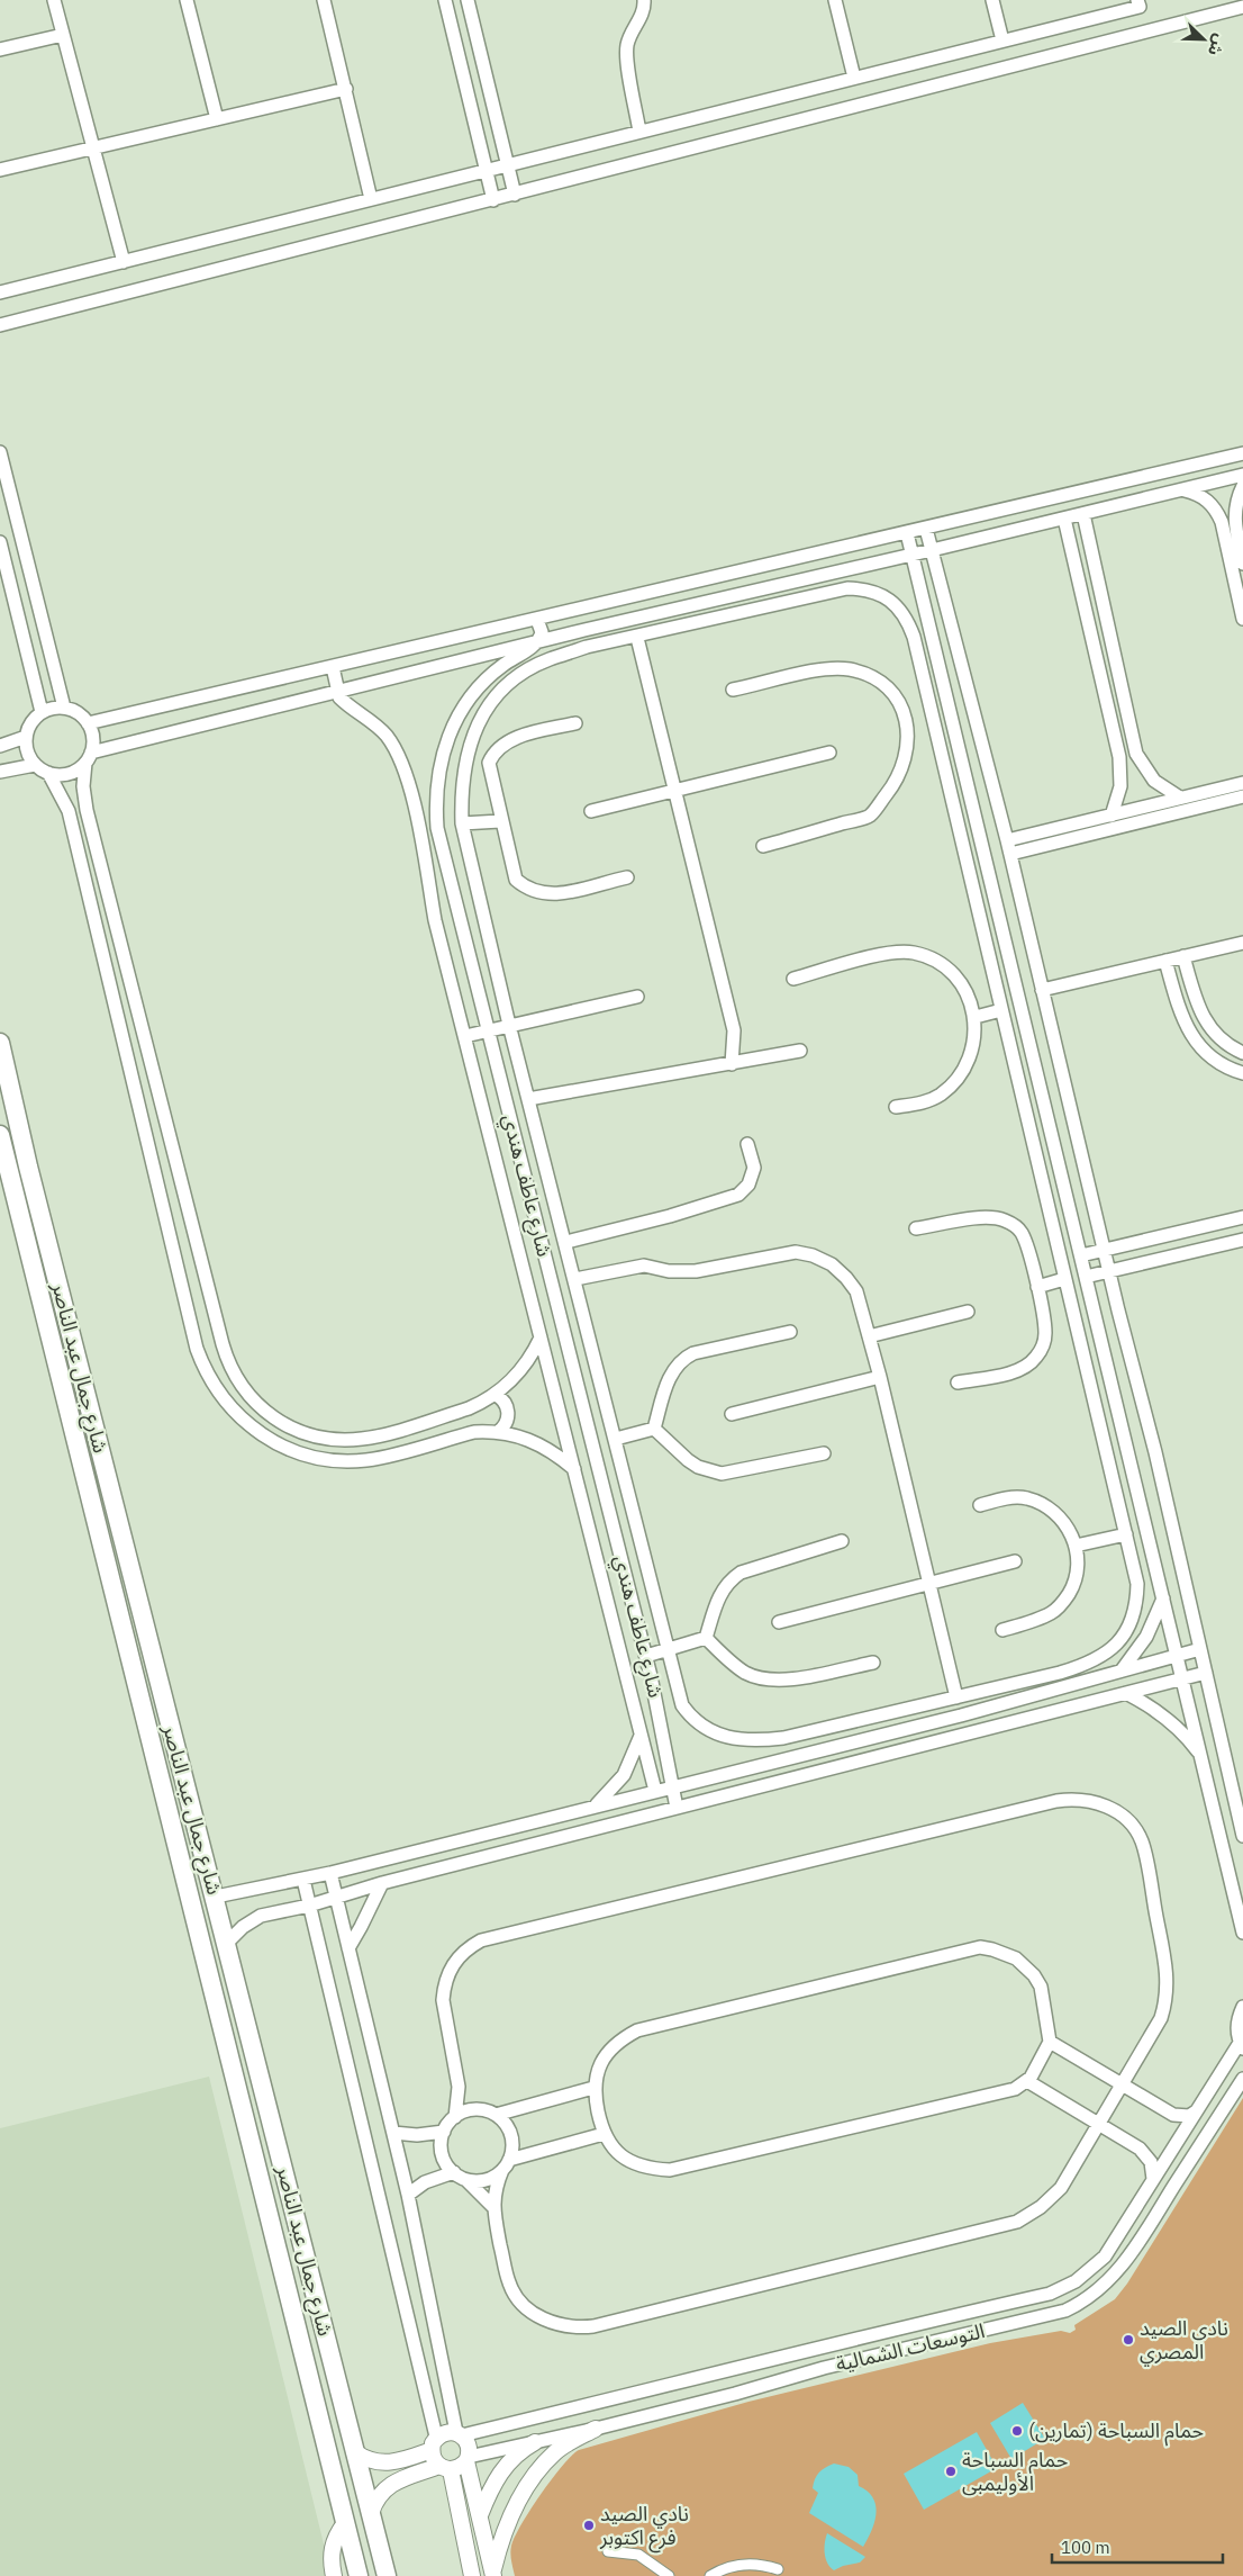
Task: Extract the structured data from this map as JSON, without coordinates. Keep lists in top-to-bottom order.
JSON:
{
  "streets": {
    "main road": ["شارع جمال عبد الناصر"],
    "street": ["شارع عاطف هندي", "التوسعات الشمالية"]
  },
  "places": [
    "نادى الصيد المصري",
    "حمام السباحة (تمارين)",
    "حمام السباحة الأوليمبى",
    "نادي الصيد فرع اكتوبر"
  ],
  "scale_bar": "100 m",
  "north": "bottom right"
}
